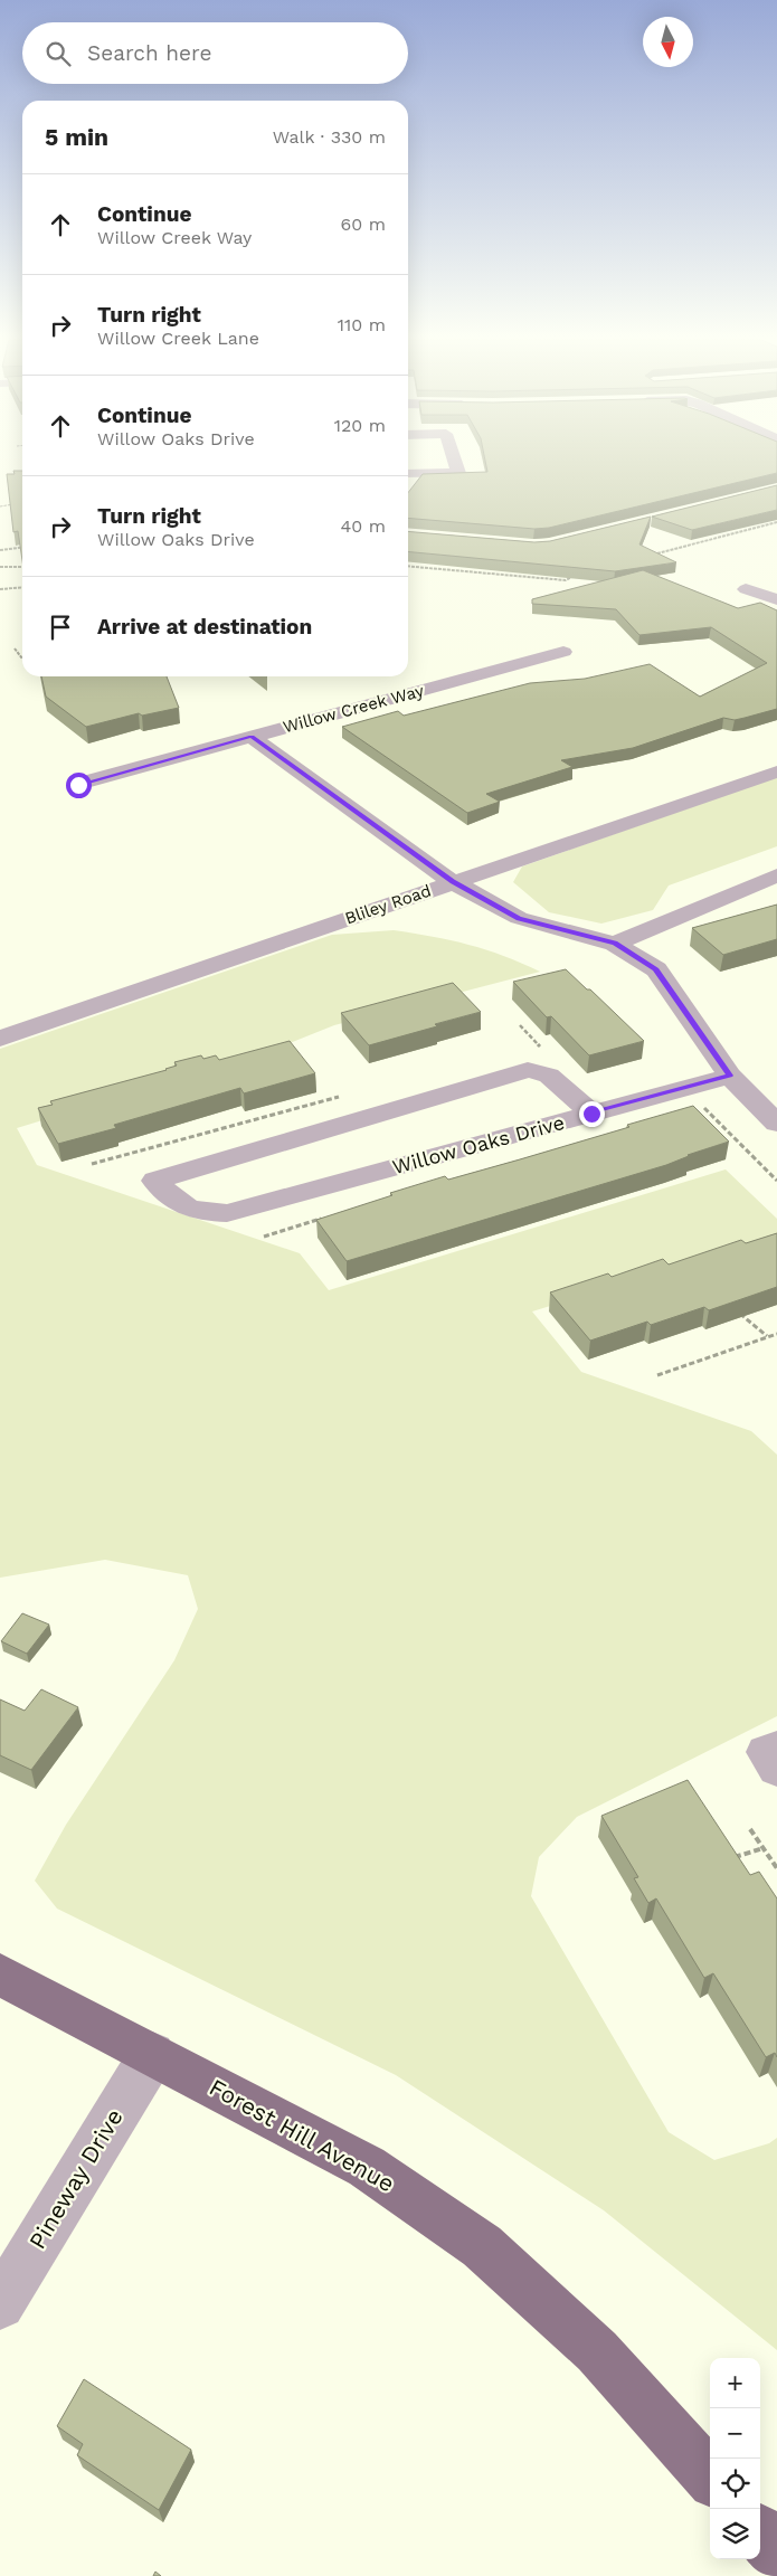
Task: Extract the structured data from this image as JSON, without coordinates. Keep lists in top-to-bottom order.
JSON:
{
  "streets": {
    "main road": ["Forest Hill Avenue"],
    "street": [
      "Willow Creek Way",
      "Bliley Road",
      "Willow Oaks Drive",
      "Pineway Drive"
    ]
  },
  "crossings": [
    ["Forest Hill Avenue", "Pineway Drive"]
  ],
  "north": "bottom",
  "page": {
    "search": "Search here",
    "heading": ["5 min", "Walk · 330 m"],
    "list": [
      ["Continue", "Willow Creek Way", "60 m"],
      ["Turn right", "Willow Creek Lane", "110 m"],
      ["Continue", "Willow Oaks Drive", "120 m"],
      ["Turn right", "Willow Oaks Drive", "40 m"],
      "Arrive at destination"
    ],
    "map_buttons": ["+", "−"]
  }
}
